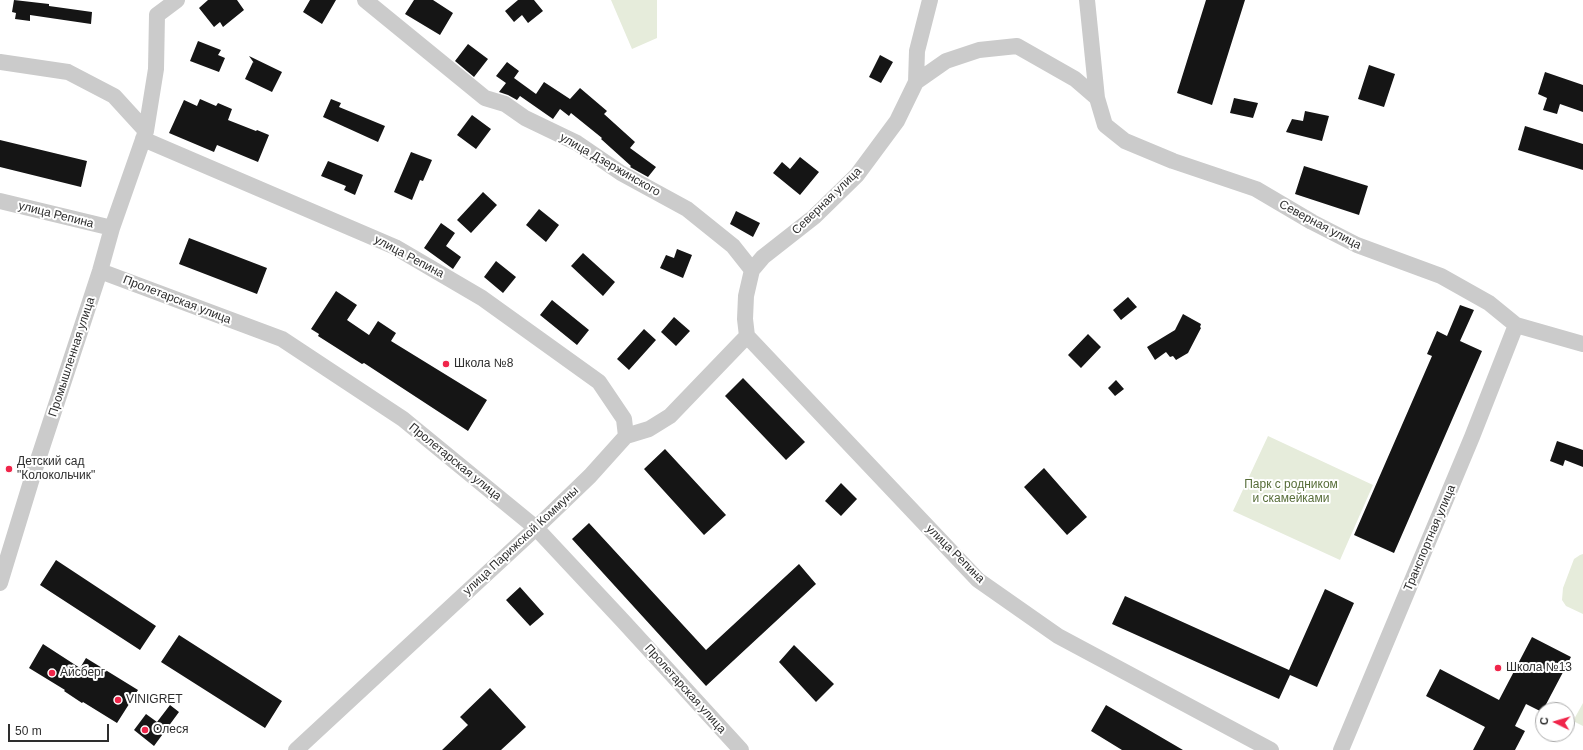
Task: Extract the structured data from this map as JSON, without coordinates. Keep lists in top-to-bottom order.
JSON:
{
  "streets": {
    "street": [
      "улица Дзержинского",
      "Северная улица",
      "улица Репина",
      "Пролетарская улица",
      "Промышленная улица",
      "Транспортная улица",
      "улица Парижской Коммуны"
    ]
  },
  "crossings": [
    ["улица Дзержинского", "Северная улица"],
    ["Северная улица", "Транспортная улица"],
    ["улица Репина", "Промышленная улица"],
    ["улица Репина", "улица Парижской Коммуны"],
    ["Пролетарская улица", "Промышленная улица"],
    ["Пролетарская улица", "улица Парижской Коммуны"]
  ],
  "parks": ["Парк с родником и скамейками"],
  "places": [
    "Школа №8",
    "Детский сад \"Колокольчик\"",
    "Школа №13",
    "Айсберг",
    "VINIGRET",
    "Олеся"
  ],
  "scale_bar": "50 m",
  "north": "left"
}
